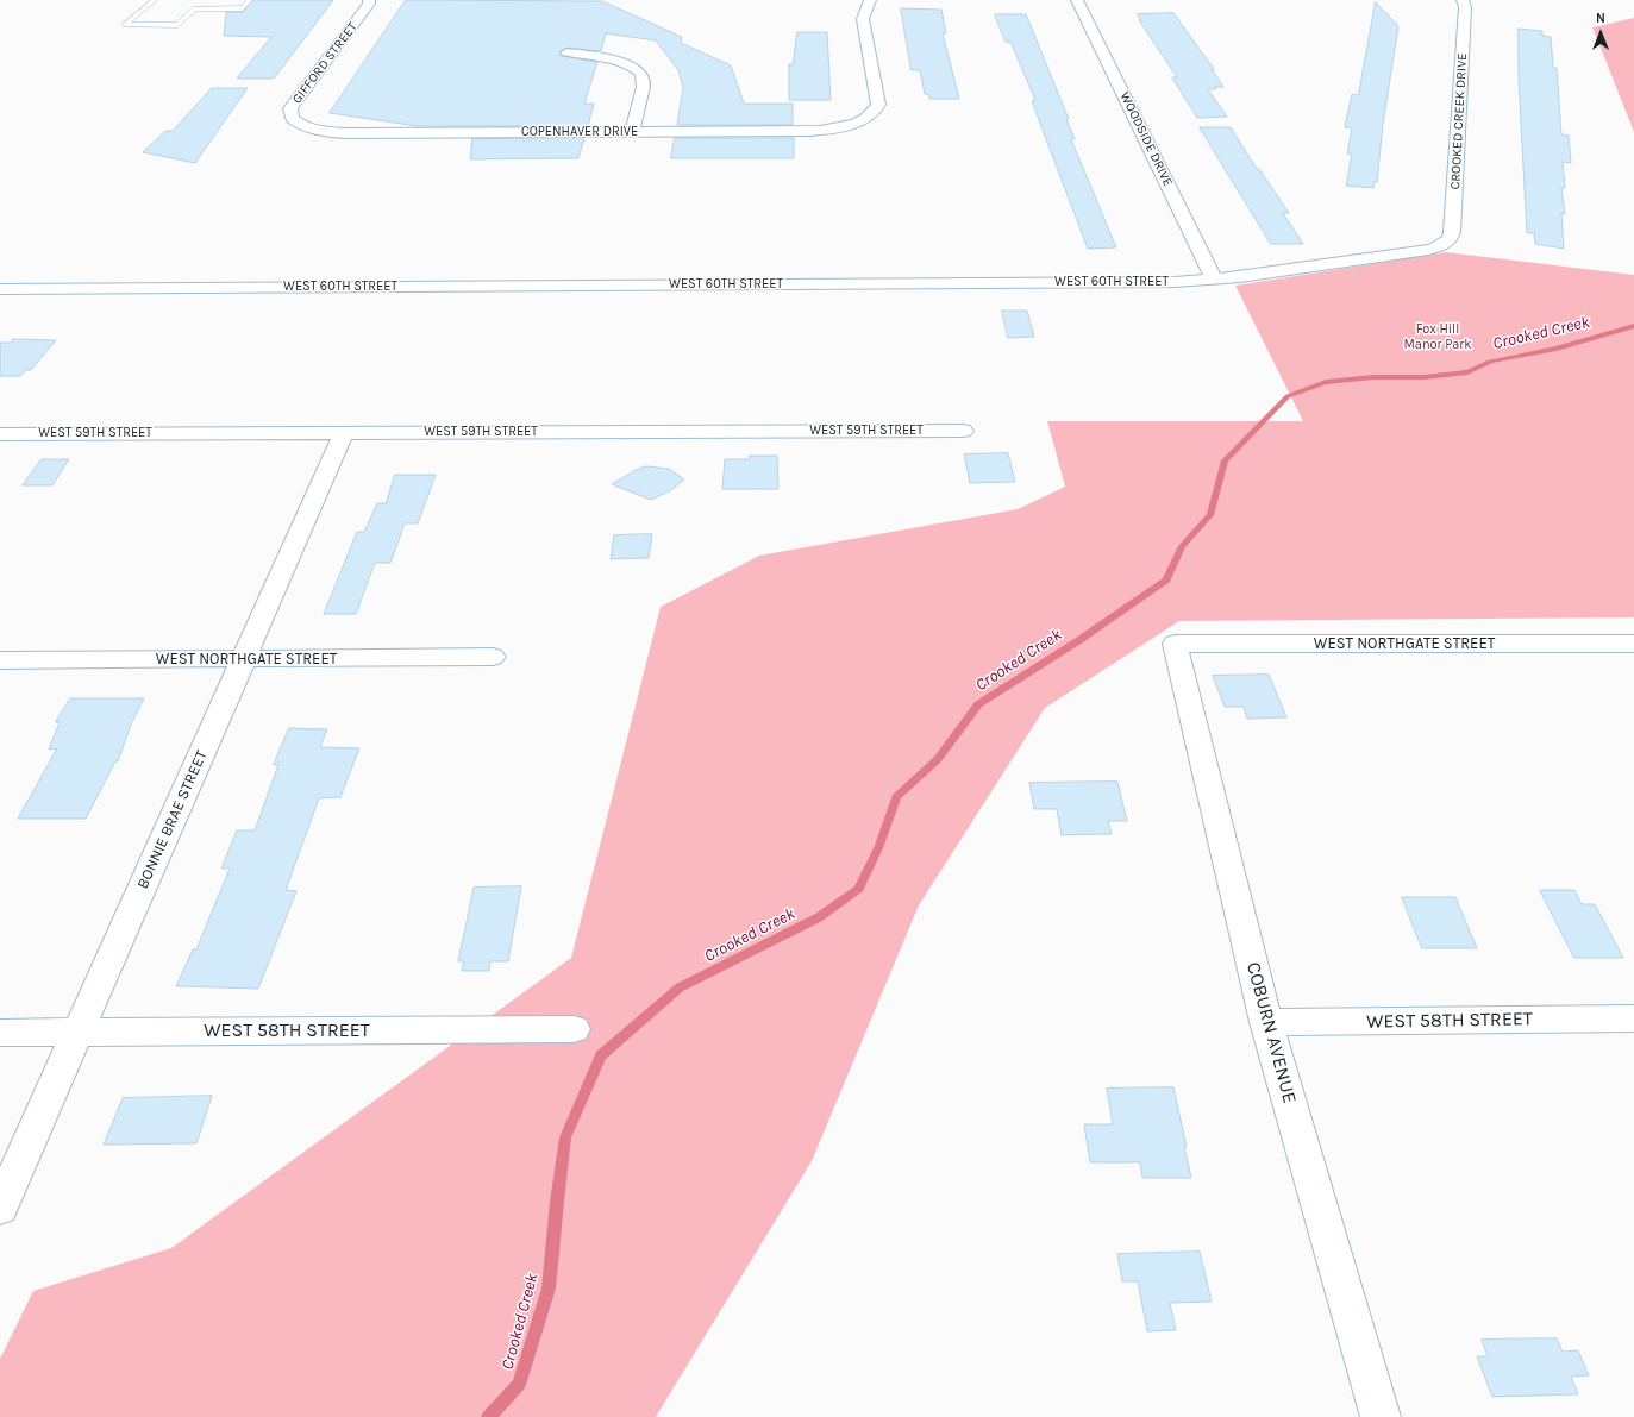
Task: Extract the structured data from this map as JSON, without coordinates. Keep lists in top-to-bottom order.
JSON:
{
  "streets": {
    "street": [
      "GIFFORD STREET",
      "CROOKED CREEK DRIVE",
      "COPENHAVER DRIVE",
      "WOODSIDE DRIVE",
      "WEST 60TH STREET",
      "WEST 59TH STREET",
      "WEST NORTHGATE STREET",
      "BONNIE BRAE STREET",
      "WEST 58TH STREET",
      "COBURN AVENUE"
    ]
  },
  "crossings": [
    ["GIFFORD STREET", "COPENHAVER DRIVE"],
    ["CROOKED CREEK DRIVE", "WEST 60TH STREET"],
    ["WOODSIDE DRIVE", "WEST 60TH STREET"],
    ["WEST 59TH STREET", "BONNIE BRAE STREET"],
    ["WEST NORTHGATE STREET", "BONNIE BRAE STREET"],
    ["WEST NORTHGATE STREET", "COBURN AVENUE"],
    ["BONNIE BRAE STREET", "WEST 58TH STREET"],
    ["WEST 58TH STREET", "COBURN AVENUE"]
  ],
  "water": ["Crooked Creek"],
  "parks": ["Fox Hill Manor Park"],
  "north": "top"
}
